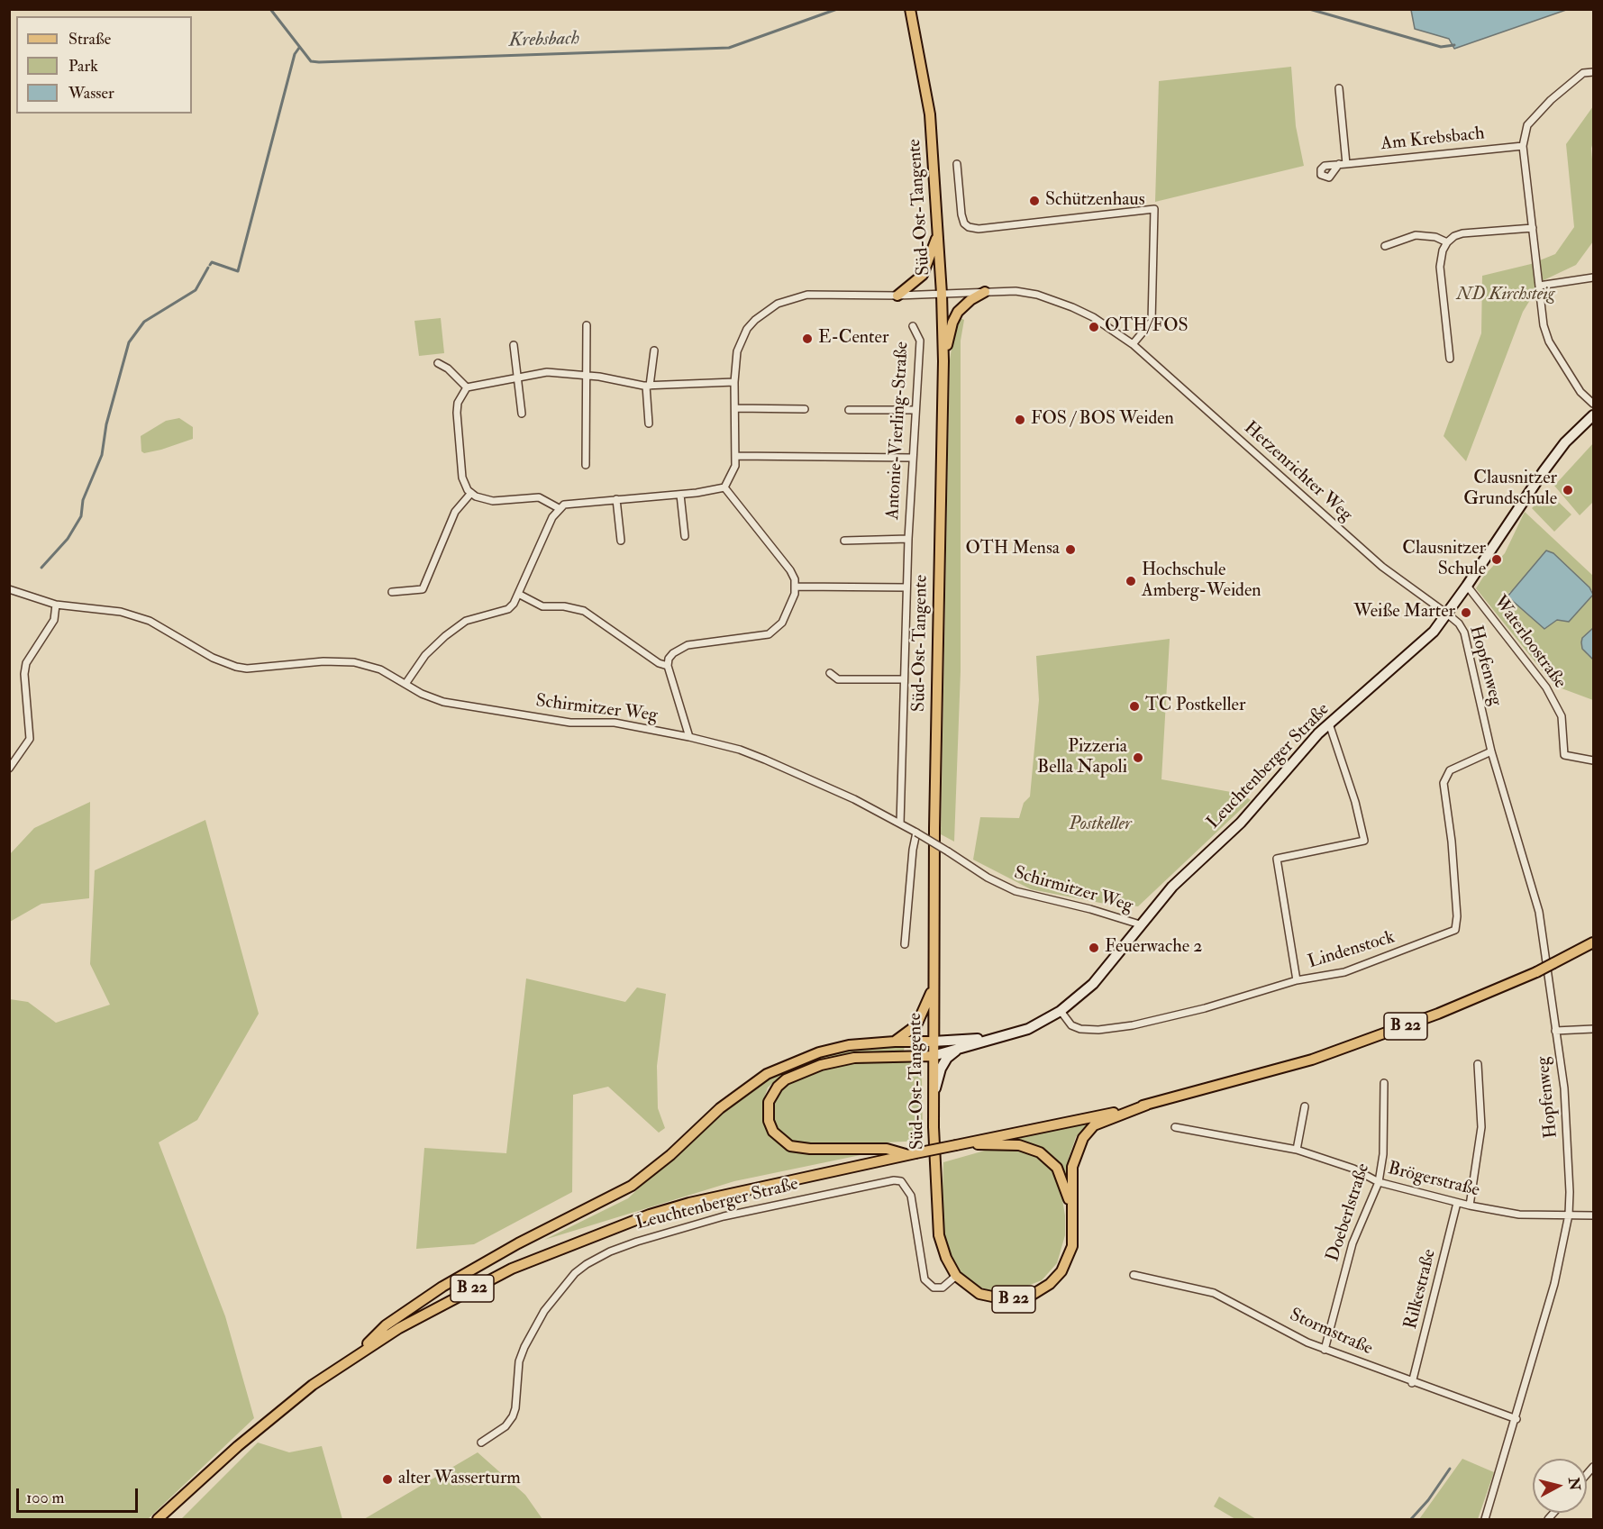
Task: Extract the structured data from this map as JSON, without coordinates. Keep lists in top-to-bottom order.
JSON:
{
  "streets": {
    "main road": ["Süd-Ost-Tangente", "B 22"],
    "street": [
      "Am Krebsbach",
      "Antonie-Vierling-Straße",
      "Hetzenrichter Weg",
      "Waterloostraße",
      "Hopfenweg",
      "Schirmitzer Weg",
      "Leuchtenberger Straße",
      "Lindenstock",
      "Brögerstraße",
      "Doeberlstraße",
      "Rilkestraße",
      "Stormstraße"
    ]
  },
  "crossings": [
    ["Süd-Ost-Tangente", "Hetzenrichter Weg"],
    ["Süd-Ost-Tangente", "Leuchtenberger Straße"],
    ["Süd-Ost-Tangente", "B 22"],
    ["Antonie-Vierling-Straße", "Schirmitzer Weg"],
    ["Hetzenrichter Weg", "Hopfenweg"],
    ["Hetzenrichter Weg", "Leuchtenberger Straße"],
    ["Waterloostraße", "Leuchtenberger Straße"],
    ["Hopfenweg", "Leuchtenberger Straße"],
    ["Hopfenweg", "Lindenstock"],
    ["Hopfenweg", "Brögerstraße"],
    ["Hopfenweg", "Stormstraße"],
    ["Schirmitzer Weg", "Leuchtenberger Straße"],
    ["Leuchtenberger Straße", "Lindenstock"],
    ["Leuchtenberger Straße", "B 22"],
    ["Brögerstraße", "Doeberlstraße"],
    ["Brögerstraße", "Rilkestraße"],
    ["Doeberlstraße", "Stormstraße"],
    ["Rilkestraße", "Stormstraße"]
  ],
  "water": ["Krebsbach"],
  "parks": ["ND Kirchsteig", "Postkeller"],
  "places": [
    "Schützenhaus",
    "OTH/FOS",
    "E-Center",
    "FOS / BOS Weiden",
    "Clausnitzer Grundschule",
    "OTH Mensa",
    "Clausnitzer Schule",
    "Hochschule Amberg-Weiden",
    "Weiße Marter",
    "TC Postkeller",
    "Pizzeria Bella Napoli",
    "Feuerwache 2",
    "alter Wasserturm"
  ],
  "legend": ["Straße", "Park", "Wasser"],
  "scale_bar": "100 m",
  "north": "right"
}
